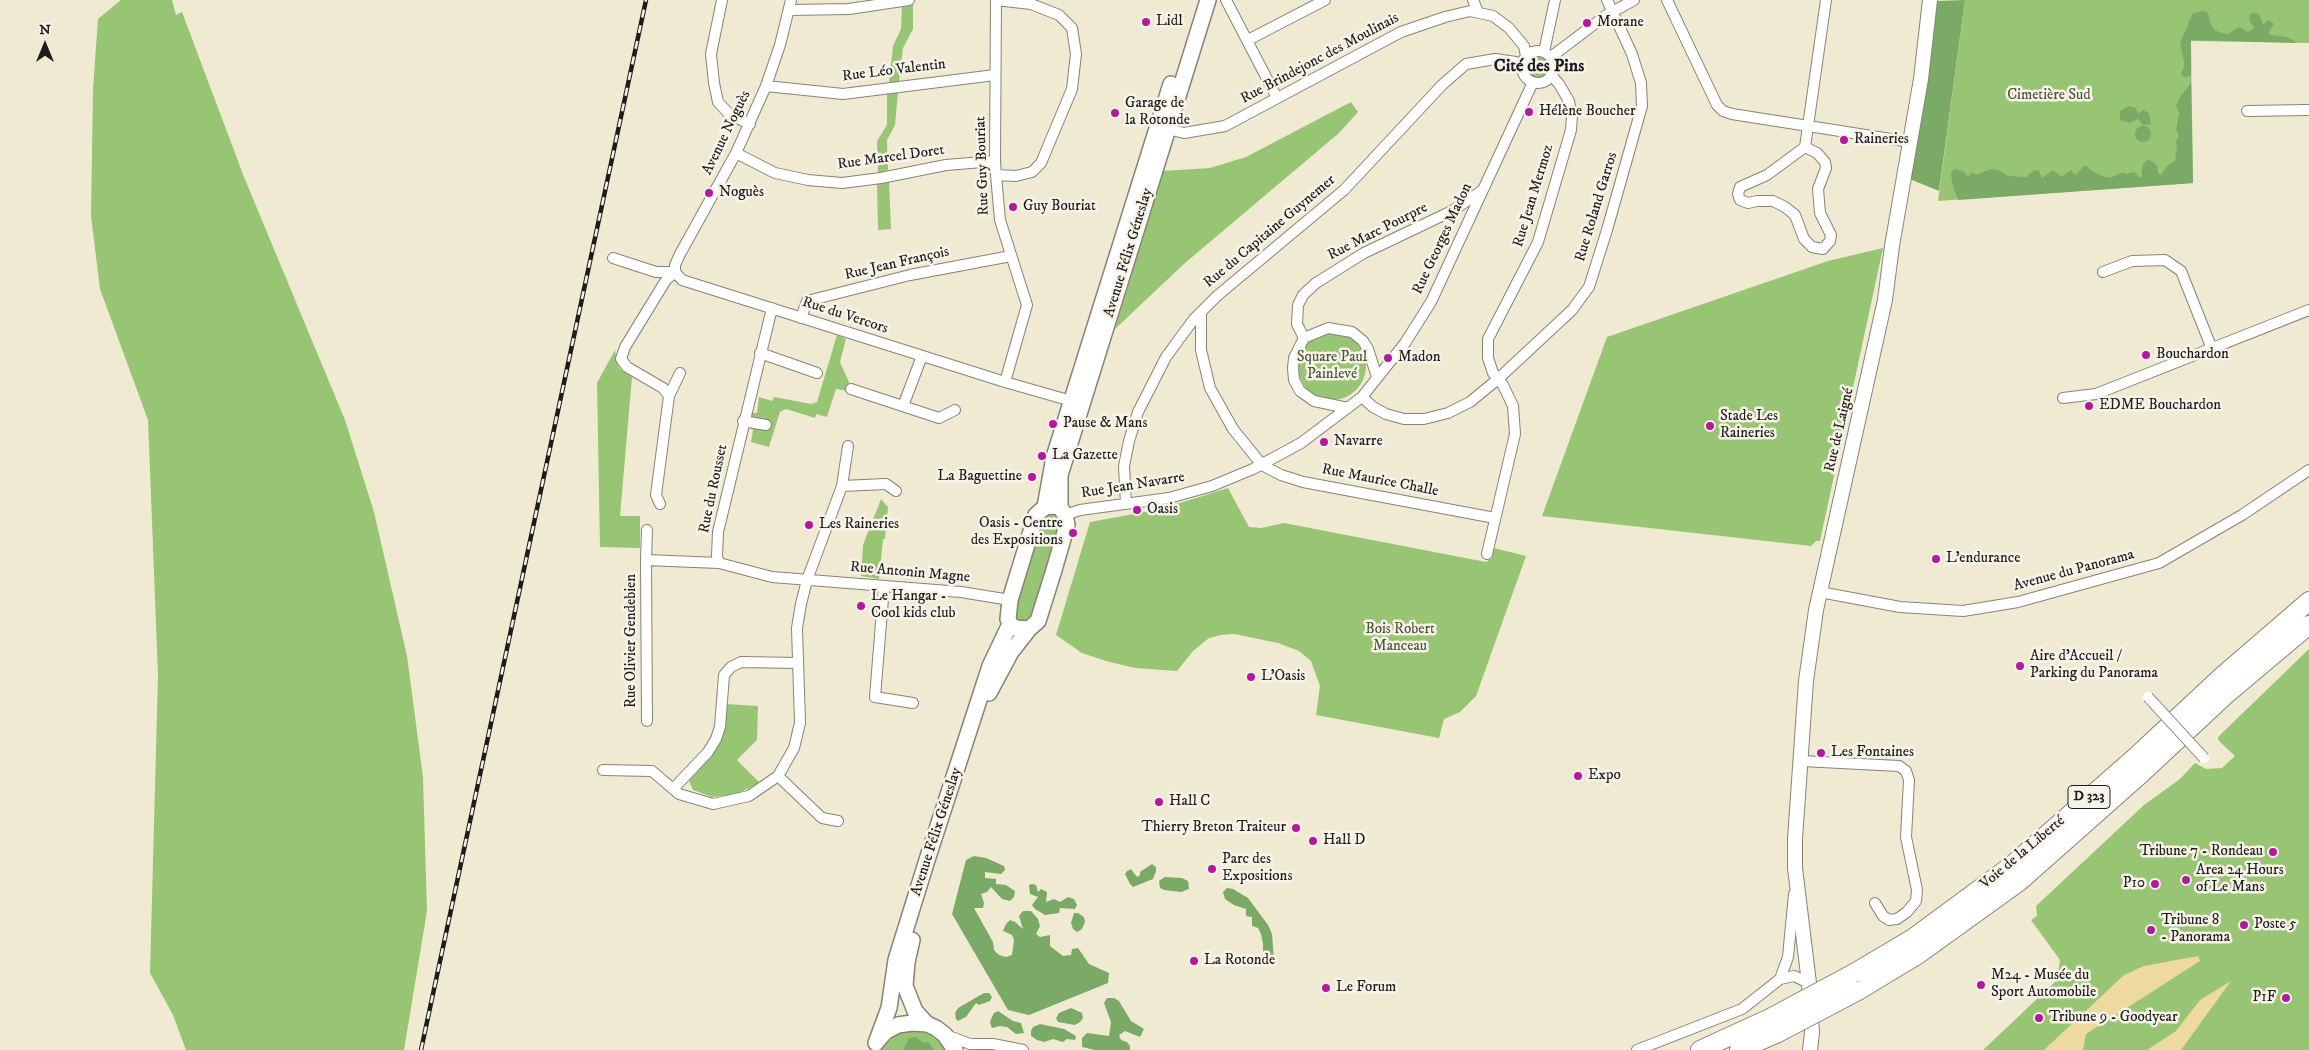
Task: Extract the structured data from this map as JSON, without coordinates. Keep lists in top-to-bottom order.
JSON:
{
  "streets": {
    "highway": ["D 323", "Voie de la Liberté"],
    "main road": ["Avenue Félix Géneslay"],
    "street": [
      "Rue Brindejonc des Moulinais",
      "Rue Léo Valentin",
      "Avenue Noguès",
      "Rue Marcel Doret",
      "Rue Guy Bouriat",
      "Rue Jean Mermoz",
      "Rue Roland Garros",
      "Rue du Capitaine Guynemer",
      "Rue Marc Pourpre",
      "Rue Georges Madon",
      "Rue Jean François",
      "Rue du Vercors",
      "Rue de Laigné",
      "Rue Maurice Challe",
      "Rue Jean Navarre",
      "Rue du Rousset",
      "Avenue du Panorama",
      "Rue Antonin Magne",
      "Rue Olivier Gendebien"
    ]
  },
  "crossings": [
    ["Rue Brindejonc des Moulinais", "Avenue Félix Géneslay"],
    ["Rue Léo Valentin", "Avenue Noguès"],
    ["Rue Léo Valentin", "Rue Guy Bouriat"],
    ["Avenue Noguès", "Rue Marcel Doret"],
    ["Avenue Noguès", "Rue du Vercors"],
    ["Rue Marcel Doret", "Rue Guy Bouriat"],
    ["Rue Guy Bouriat", "Rue Jean François"],
    ["Rue Guy Bouriat", "Rue du Vercors"],
    ["Rue Jean Mermoz", "Rue Roland Garros"],
    ["Rue Jean Mermoz", "Rue du Capitaine Guynemer"],
    ["Rue Jean Mermoz", "Rue Georges Madon"],
    ["Rue Jean Mermoz", "Rue Maurice Challe"],
    ["Rue Roland Garros", "Rue Marc Pourpre"],
    ["Rue Roland Garros", "Rue Georges Madon"],
    ["Rue Roland Garros", "Rue Jean Navarre"],
    ["Rue du Capitaine Guynemer", "Rue Georges Madon"],
    ["Rue du Capitaine Guynemer", "Rue Jean Navarre"],
    ["Rue Marc Pourpre", "Rue Georges Madon"],
    ["Rue Marc Pourpre", "Rue Jean Navarre"],
    ["Rue Georges Madon", "Rue Jean Navarre"],
    ["Avenue Félix Géneslay", "Rue du Vercors"],
    ["Avenue Félix Géneslay", "Rue Jean Navarre"],
    ["Rue Jean François", "Rue du Vercors"],
    ["Rue du Vercors", "Rue du Rousset"],
    ["Rue de Laigné", "Avenue du Panorama"],
    ["Rue Maurice Challe", "Rue Jean Navarre"],
    ["Rue du Rousset", "Rue Olivier Gendebien"],
    ["Rue Antonin Magne", "Rue Olivier Gendebien"]
  ],
  "districts": ["Cité des Pins"],
  "parks": ["Cimetière Sud", "Square Paul Painlevé", "Bois Robert Manceau"],
  "places": [
    "Lidl",
    "Morane",
    "Hélène Boucher",
    "Garage de la Rotonde",
    "Raineries",
    "Noguès",
    "Guy Bouriat",
    "Bouchardon",
    "Madon",
    "EDME Bouchardon",
    "Pause & Mans",
    "Stade Les Raineries",
    "Navarre",
    "La Gazette",
    "La Baguettine",
    "Oasis",
    "Les Raineries",
    "Oasis - Centre des Expositions",
    "L'endurance",
    "Le Hangar - Cool kids club",
    "Aire d'Accueil / Parking du Panorama",
    "L'Oasis",
    "Les Fontaines",
    "Expo",
    "Hall C",
    "Thierry Breton Traiteur",
    "Hall D",
    "Tribune 7 - Rondeau",
    "Parc des Expositions",
    "Area 24 Hours of Le Mans",
    "P10",
    "Poste 5",
    "Tribune 8 - Panorama",
    "La Rotonde",
    "M24 - Musée du Sport Automobile",
    "Le Forum",
    "P1F",
    "Tribune 9 - Goodyear"
  ],
  "north": "top"
}
